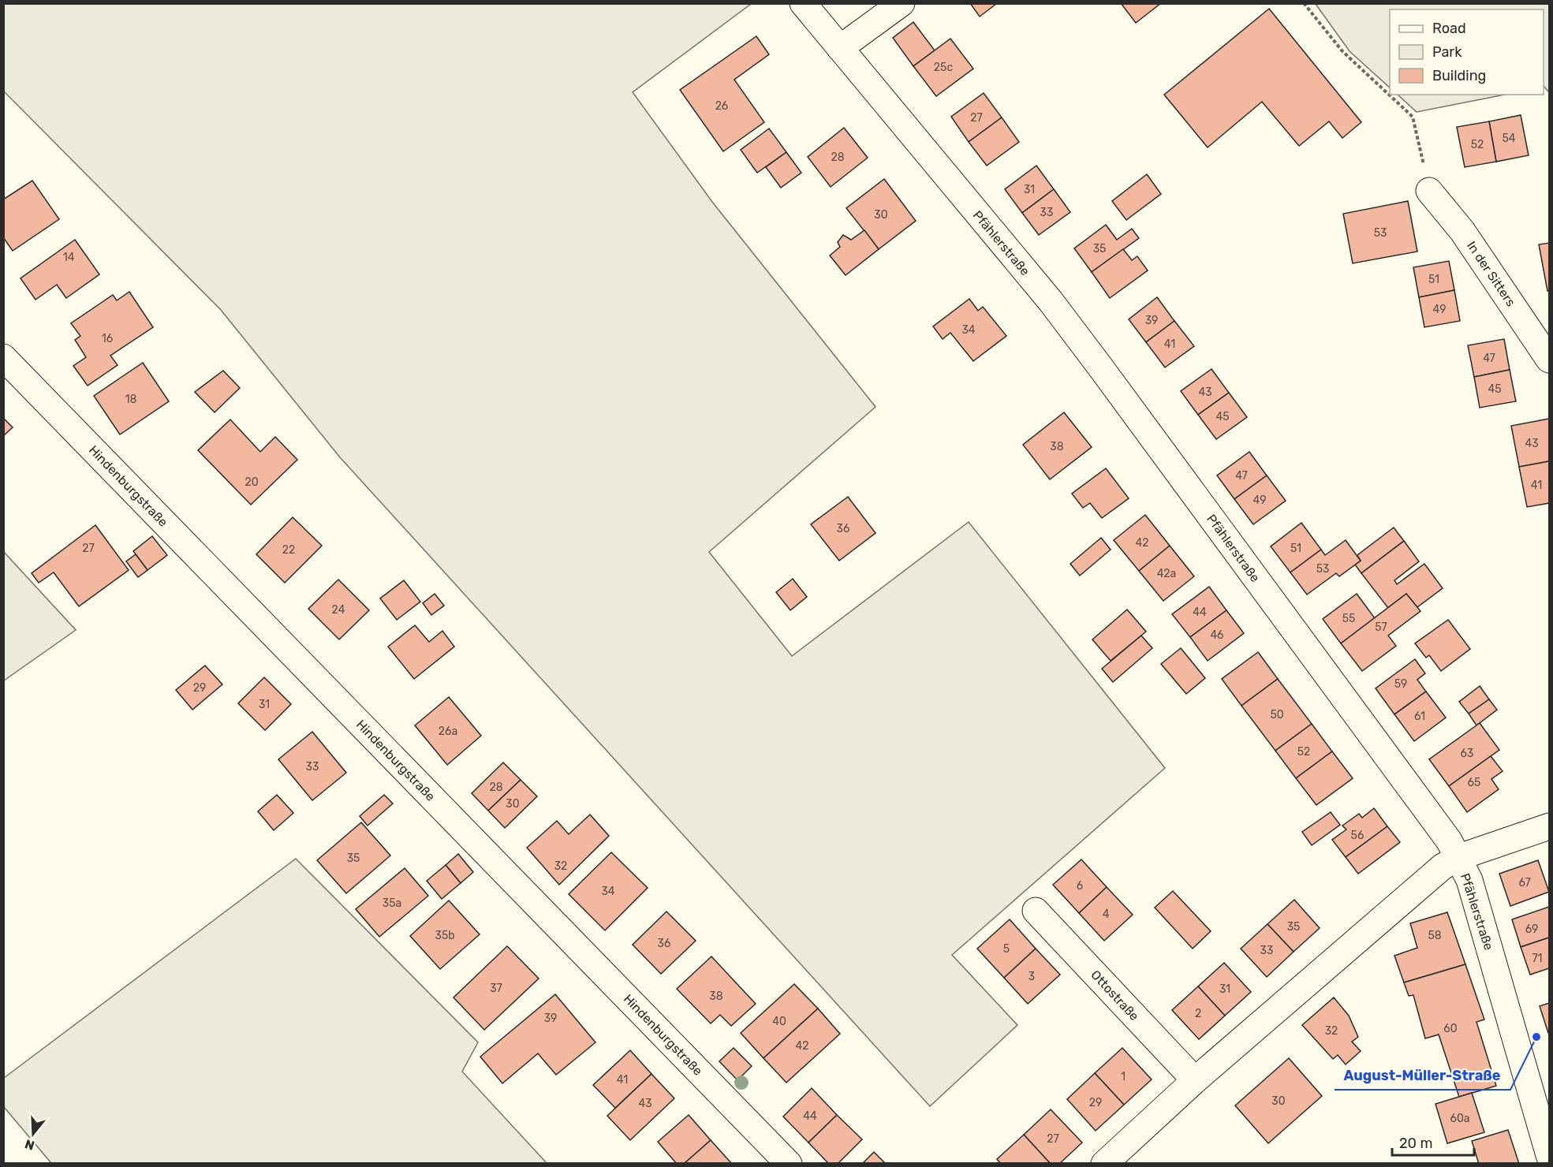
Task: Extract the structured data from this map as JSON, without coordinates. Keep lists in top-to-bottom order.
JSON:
{
  "streets": {
    "street": [
      "Pfählerstraße",
      "In der Sitters",
      "Hindenburgstraße",
      "Ottostraße"
    ]
  },
  "places": ["August-Müller-Straße"],
  "house_numbers": [
    "25c",
    "26",
    "27",
    "54",
    "52",
    "28",
    "31",
    "33",
    "30",
    "53",
    "35",
    "14",
    "51",
    "49",
    "39",
    "34",
    "16",
    "41",
    "47",
    "45",
    "43",
    "18",
    "45",
    "43",
    "38",
    "47",
    "20",
    "41",
    "49",
    "36",
    "42",
    "27",
    "51",
    "22",
    "53",
    "42a",
    "24",
    "44",
    "55",
    "57",
    "46",
    "59",
    "29",
    "31",
    "50",
    "61",
    "26a",
    "52",
    "63",
    "33",
    "65",
    "28",
    "30",
    "56",
    "35",
    "32",
    "67",
    "6",
    "34",
    "35a",
    "4",
    "35",
    "69",
    "35b",
    "58",
    "36",
    "5",
    "33",
    "71",
    "3",
    "37",
    "31",
    "38",
    "2",
    "39",
    "40",
    "60",
    "32",
    "42",
    "1",
    "41",
    "30",
    "29",
    "43",
    "44",
    "60a",
    "27"
  ],
  "legend": ["Road", "Park", "Building"],
  "scale_bar": "20 m",
  "north": "bottom"
}
